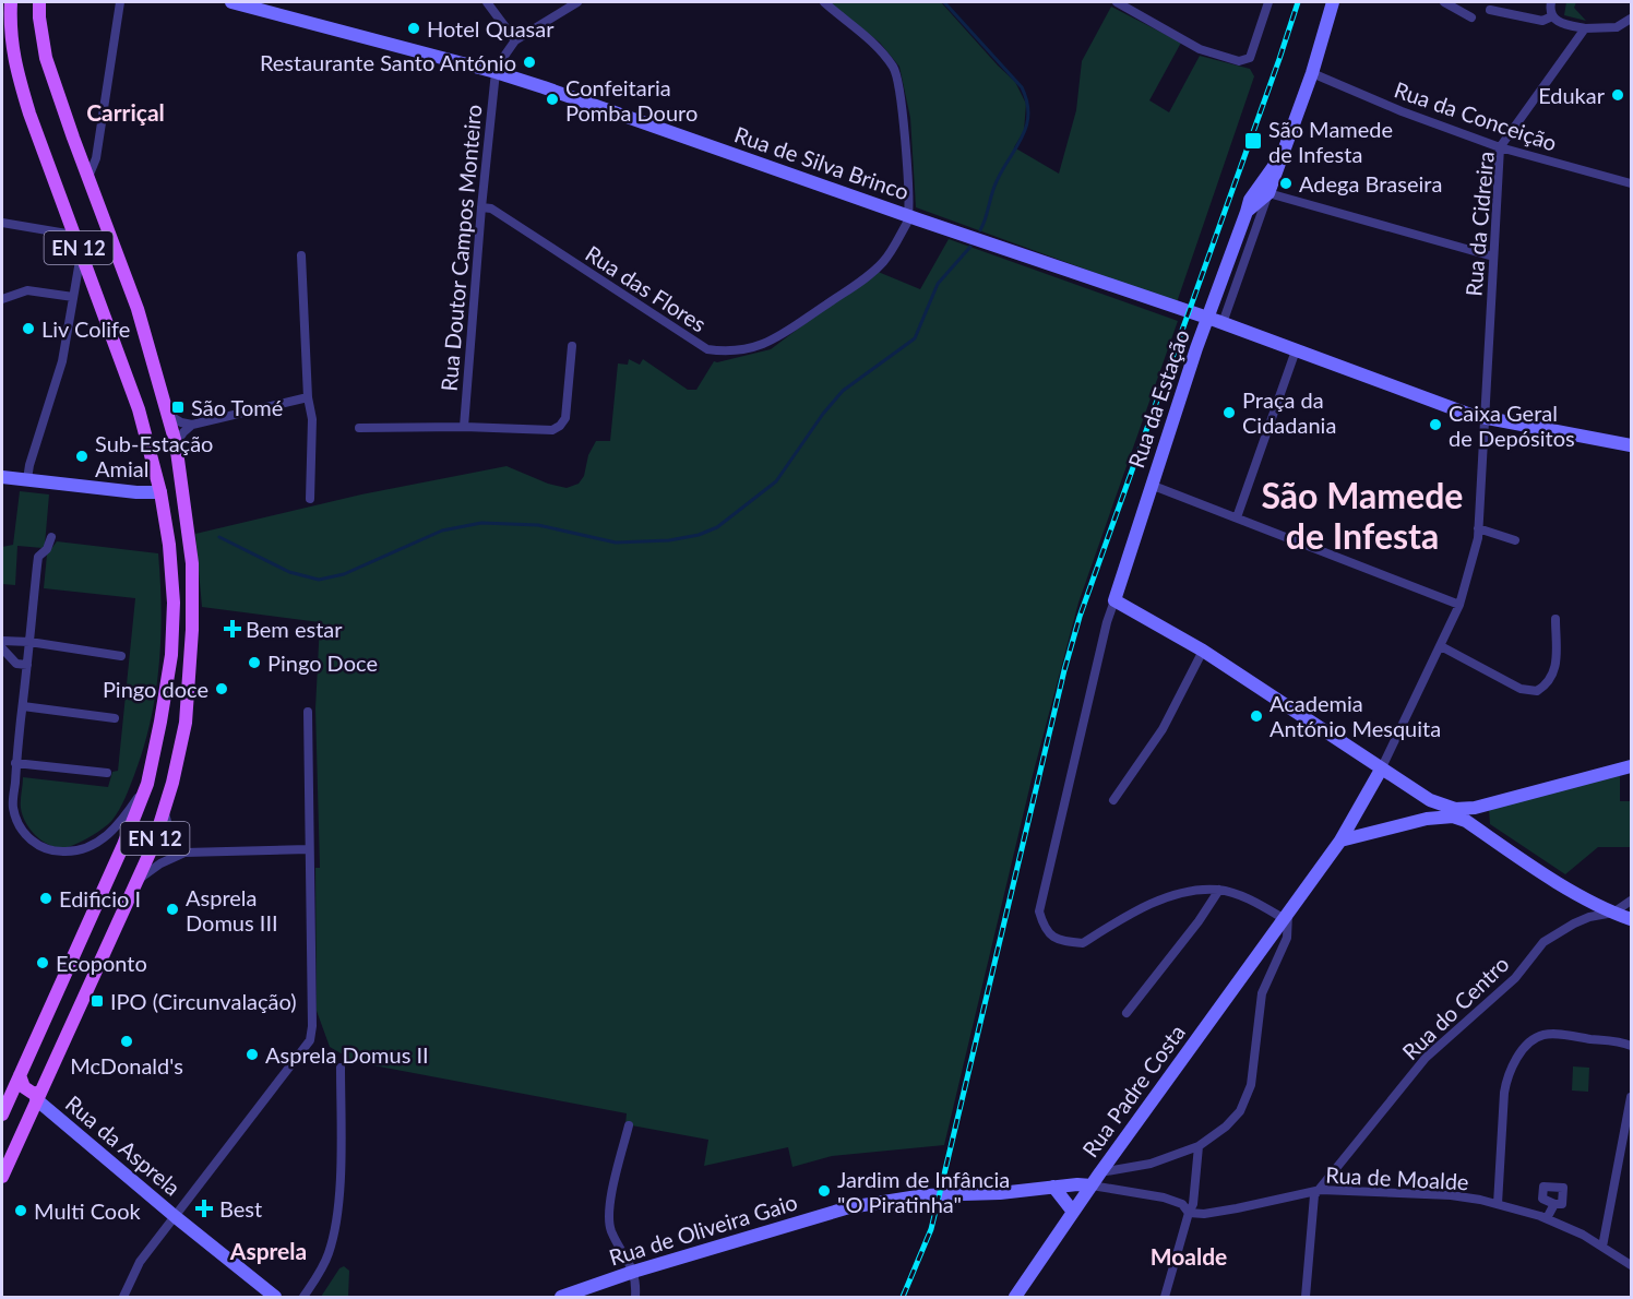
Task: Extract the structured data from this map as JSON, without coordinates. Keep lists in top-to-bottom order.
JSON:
{
  "streets": {
    "main road": ["EN 12"],
    "street": [
      "Rua da Conceição",
      "Rua de Silva Brinco",
      "Rua da Cidreira",
      "Rua Doutor Campos Monteiro",
      "Rua das Flores",
      "Rua da Estação",
      "Rua do Centro",
      "Rua Padre Costa",
      "Rua da Asprela",
      "Rua de Moalde",
      "Rua de Oliveira Gaio"
    ]
  },
  "crossings": [
    ["Rua da Conceição", "Rua da Cidreira"],
    ["Rua da Conceição", "Rua da Estação"],
    ["Rua de Silva Brinco", "Rua da Cidreira"],
    ["Rua de Silva Brinco", "Rua Doutor Campos Monteiro"],
    ["Rua de Silva Brinco", "Rua das Flores"],
    ["Rua de Silva Brinco", "Rua da Estação"],
    ["Rua da Cidreira", "Rua Padre Costa"],
    ["EN 12", "Rua da Asprela"],
    ["Rua Doutor Campos Monteiro", "Rua das Flores"],
    ["Rua do Centro", "Rua de Moalde"],
    ["Rua Padre Costa", "Rua de Oliveira Gaio"],
    ["Rua de Moalde", "Rua de Oliveira Gaio"]
  ],
  "districts": [
    "Carriçal",
    "São Mamede de Infesta",
    "Asprela",
    "Moalde"
  ],
  "places": {
    "other": [
      "Hotel Quasar",
      "Restaurante Santo António",
      "Edukar",
      "Confeitaria Pomba Douro",
      "Adega Braseira",
      "Liv Colife",
      "Praça da Cidadania",
      "Caixa Geral de Depósitos",
      "Sub-Estação Amial",
      "Pingo Doce",
      "Pingo doce",
      "Academia António Mesquita",
      "Edificio I",
      "Asprela Domus III",
      "Ecoponto",
      "McDonald's",
      "Asprela Domus II",
      "Jardim de Infância \"O Piratinha\"",
      "Multi Cook"
    ],
    "transit": ["São Mamede de Infesta", "São Tomé", "IPO (Circunvalação)"],
    "health": ["Bem estar", "Best"]
  }
}
